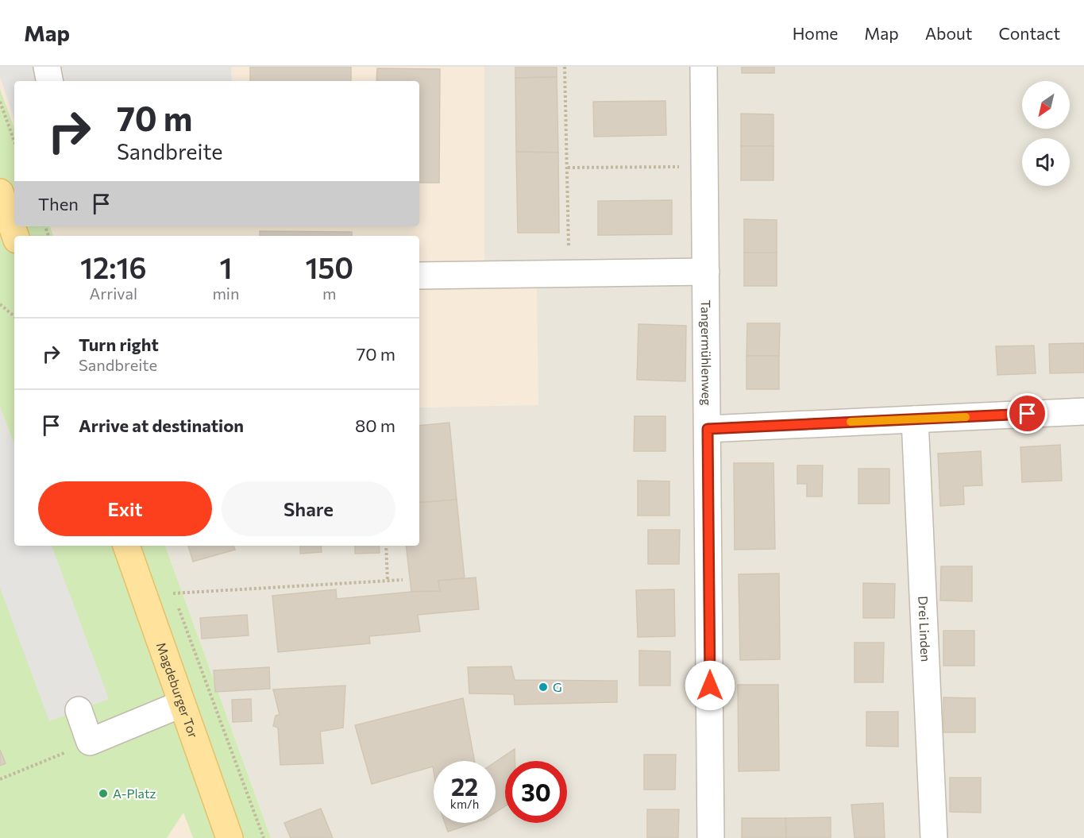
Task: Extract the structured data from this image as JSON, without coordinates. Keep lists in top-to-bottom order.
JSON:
{
  "streets": {
    "main road": ["Magdeburger Tor"],
    "street": ["Tangermühlenweg", "Drei Linden"]
  },
  "places": ["G", "A-Platz"],
  "north": "bottom left",
  "page": {
    "header": "Map",
    "nav": [
      "Home",
      "Map",
      "About",
      "Contact"
    ],
    "turn": ["70 m", "Sandbreite"],
    "then": "Then",
    "eta": [
      "12:16",
      "Arrival",
      "1",
      "min",
      "150",
      "m"
    ],
    "list": [
      {
        "name": "Turn right",
        "note": "Sandbreite",
        "value": "70 m"
      },
      {
        "name": "Arrive at destination",
        "value": "80 m"
      }
    ],
    "buttons": ["Exit", "Share"],
    "speed": "22 km/h",
    "limit": "30"
  }
}
